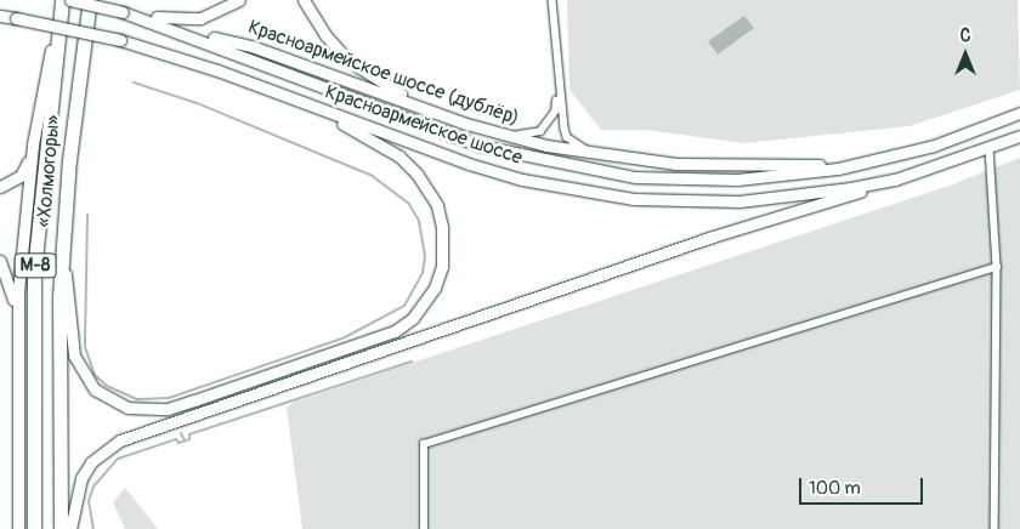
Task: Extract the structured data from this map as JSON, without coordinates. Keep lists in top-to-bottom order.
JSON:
{
  "streets": {
    "highway": ["«Холмогоры»", "М-8"],
    "main road": ["Красноармейское шоссе (дублёр)", "Красноармейское шоссе"]
  },
  "crossings": [
    ["Красноармейское шоссе (дублёр)", "Красноармейское шоссе"],
    ["Красноармейское шоссе", "«Холмогоры»"]
  ],
  "scale_bar": "100 m",
  "north": "top"
}
